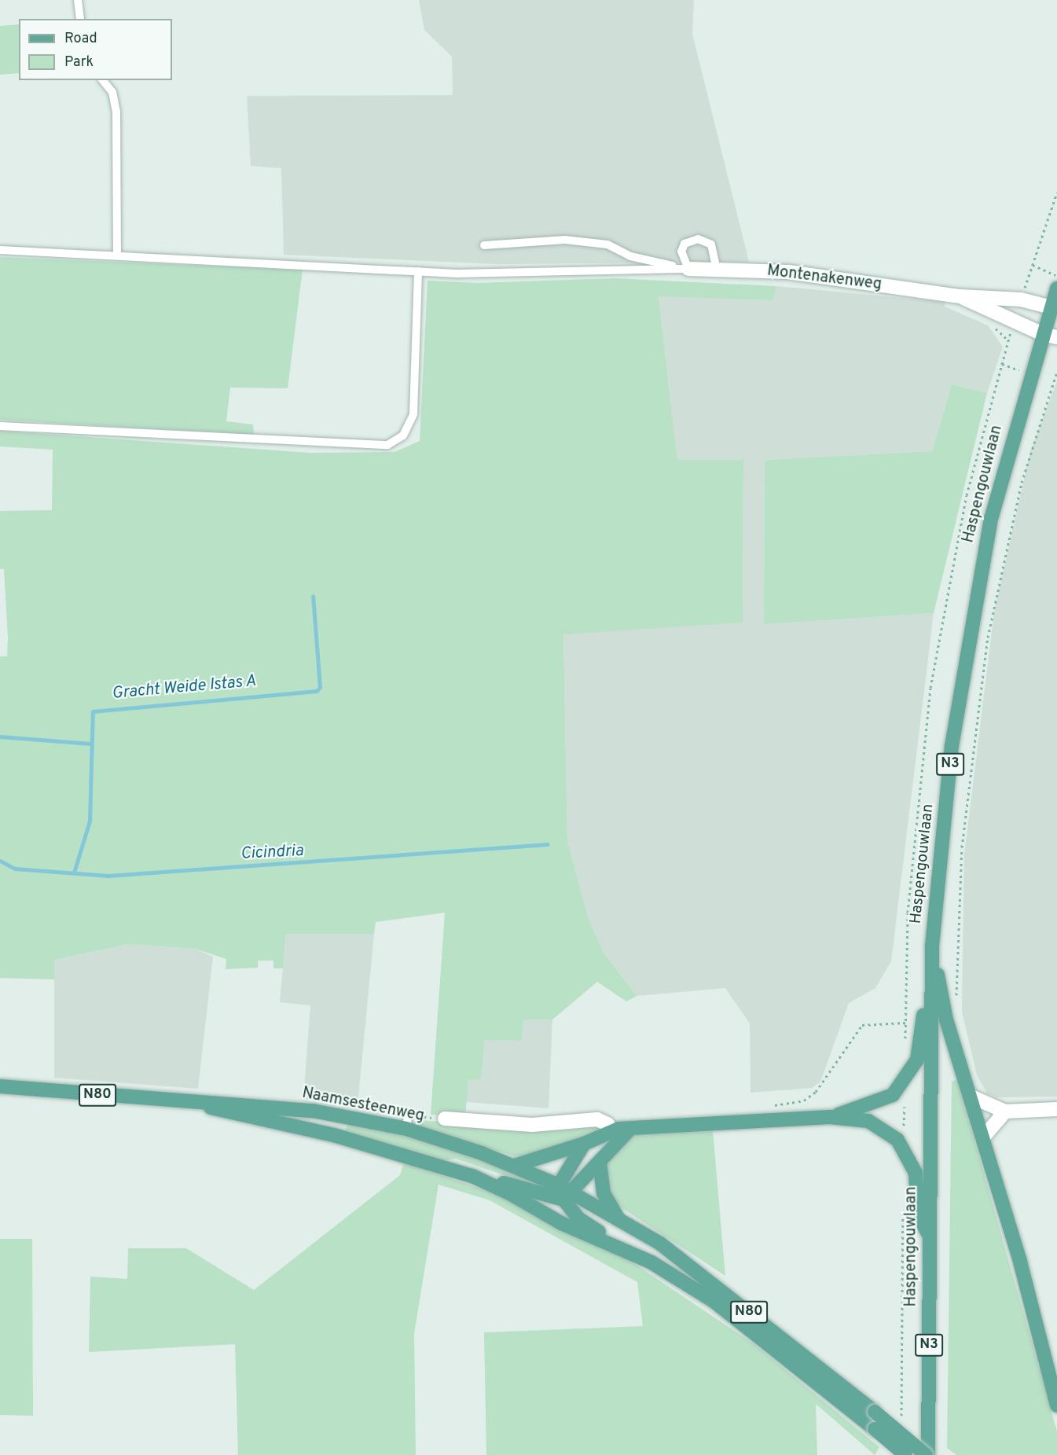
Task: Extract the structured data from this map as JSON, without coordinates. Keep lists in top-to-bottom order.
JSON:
{
  "streets": {
    "main road": [
      "Haspengouwlaan",
      "N3",
      "N80",
      "Naamsesteenweg"
    ],
    "street": ["Montenakenweg"]
  },
  "crossings": [
    ["Montenakenweg", "Haspengouwlaan"],
    ["Haspengouwlaan", "N80"],
    ["N80", "Naamsesteenweg"]
  ],
  "water": ["Gracht Weide Istas A", "Cicindria"],
  "legend": ["Road", "Park"]
}
